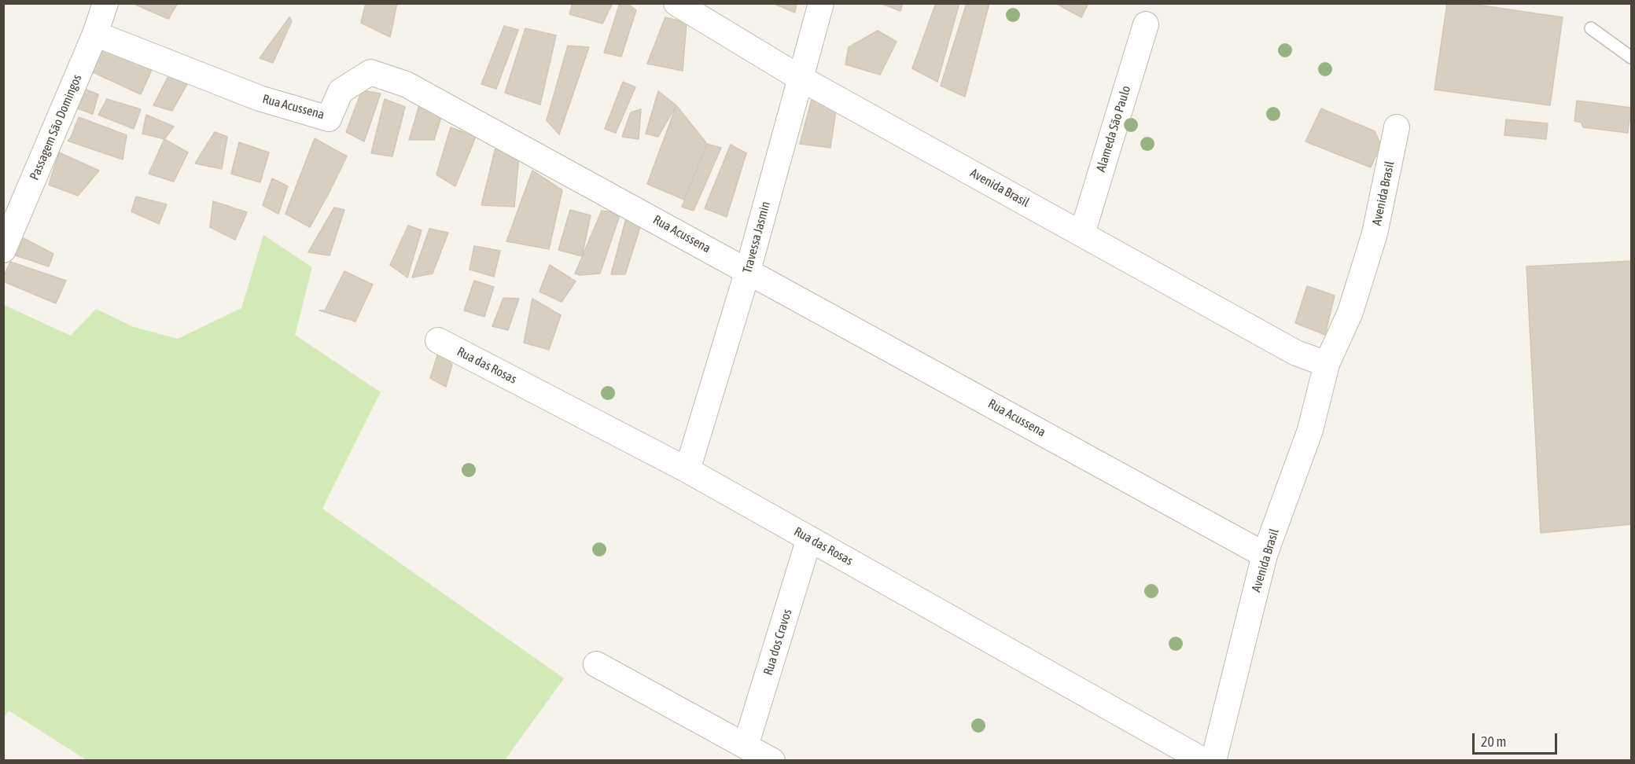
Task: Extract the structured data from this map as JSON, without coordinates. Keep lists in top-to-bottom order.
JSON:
{
  "streets": {
    "street": [
      "Rua Acussena",
      "Passagem São Domingos",
      "Alameda São Paulo",
      "Avenida Brasil",
      "Travessa Jasmin",
      "Rua das Rosas",
      "Rua dos Cravos"
    ]
  },
  "crossings": [
    ["Rua Acussena", "Passagem São Domingos"],
    ["Rua Acussena", "Avenida Brasil"],
    ["Rua Acussena", "Travessa Jasmin"],
    ["Alameda São Paulo", "Avenida Brasil"],
    ["Avenida Brasil", "Travessa Jasmin"],
    ["Travessa Jasmin", "Rua das Rosas"],
    ["Rua das Rosas", "Rua dos Cravos"]
  ],
  "scale_bar": "20 m"
}
